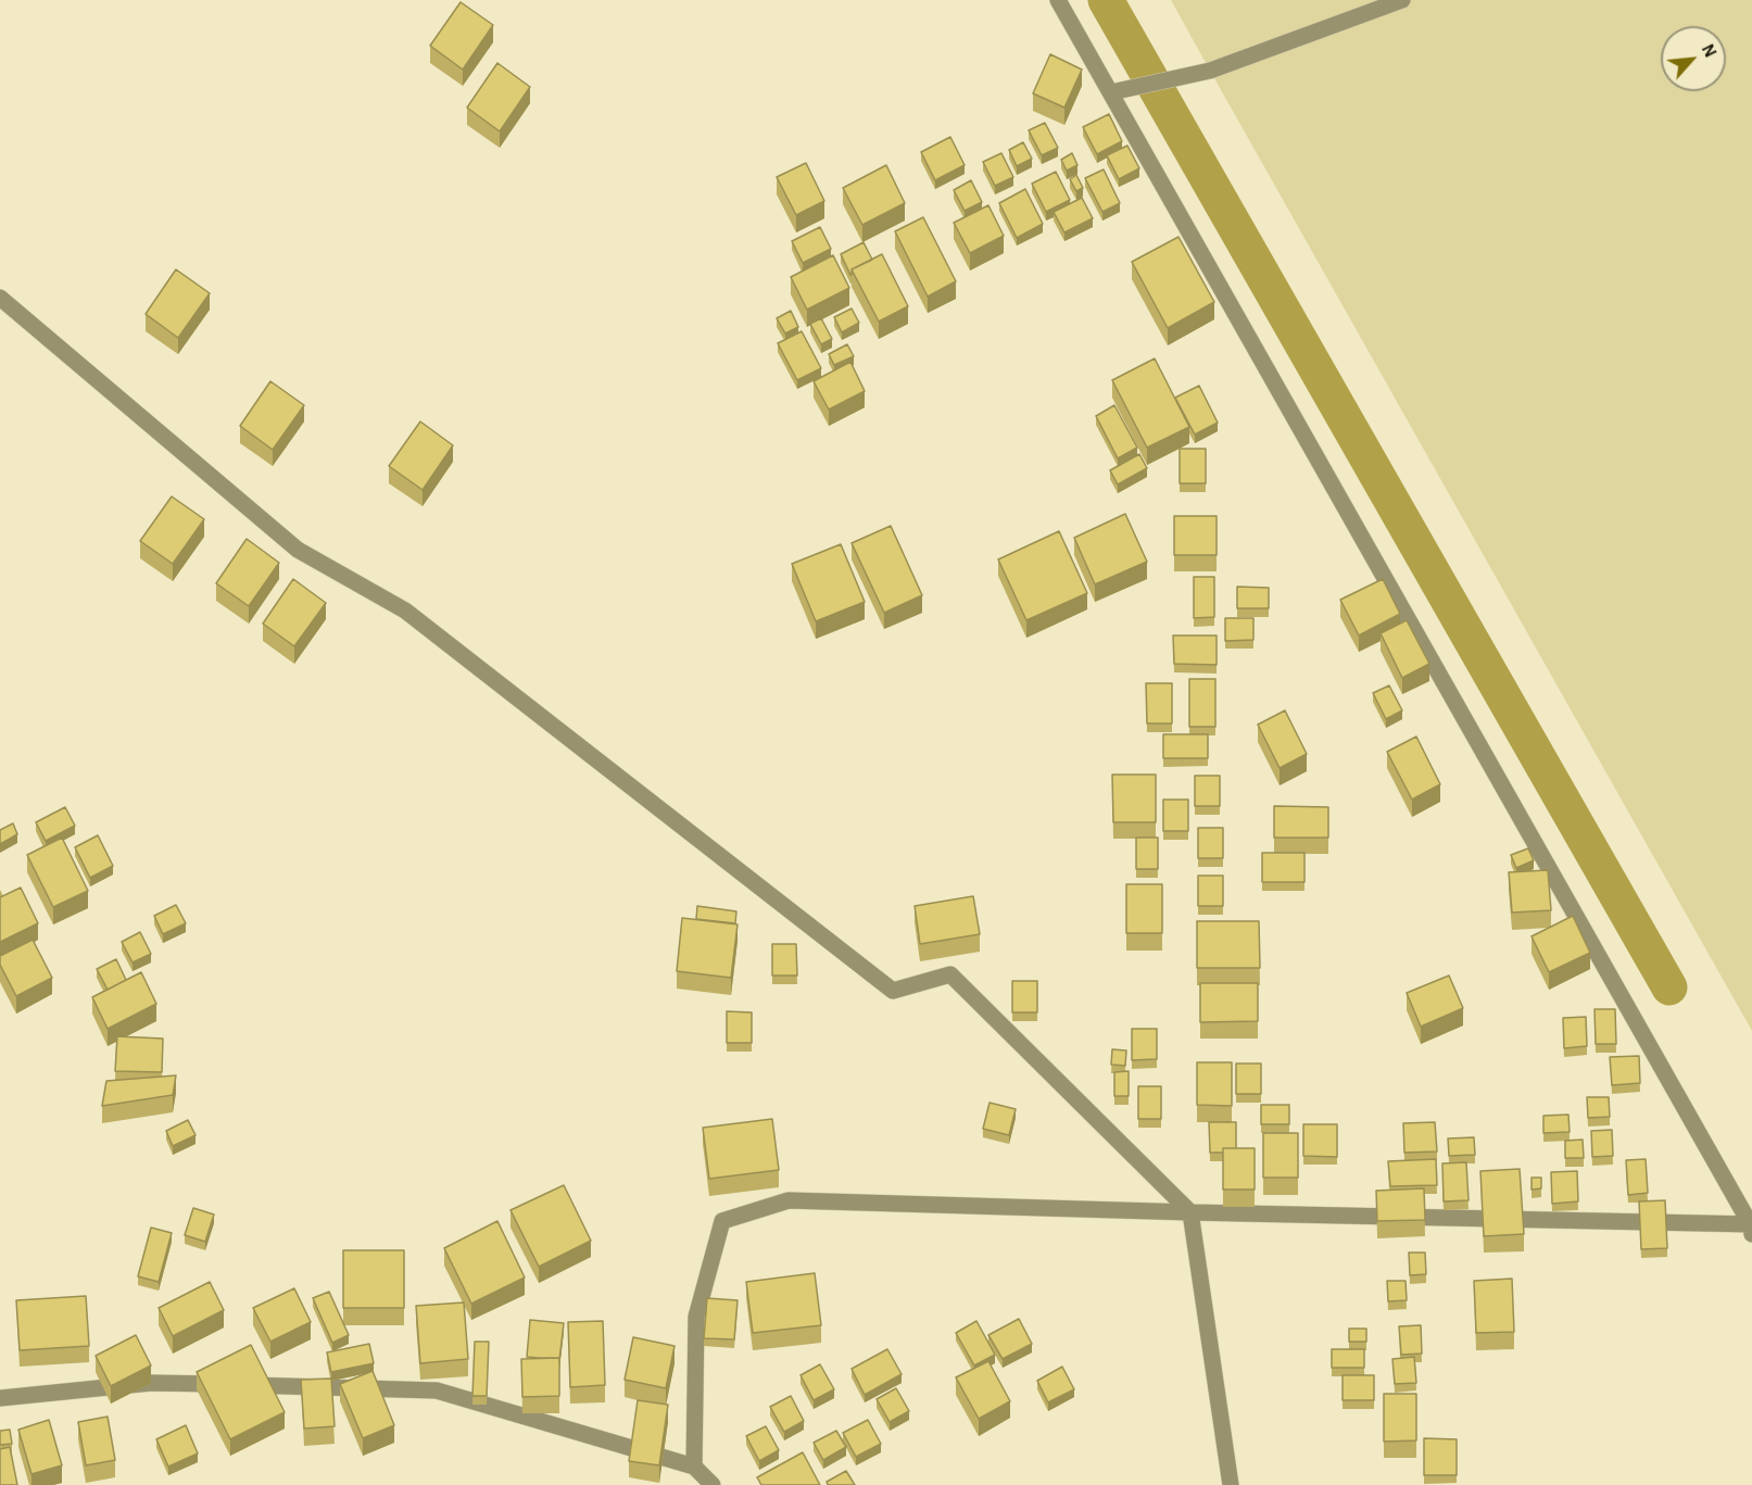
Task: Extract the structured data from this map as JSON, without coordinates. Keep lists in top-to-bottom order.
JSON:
{
  "north": "top right"
}
